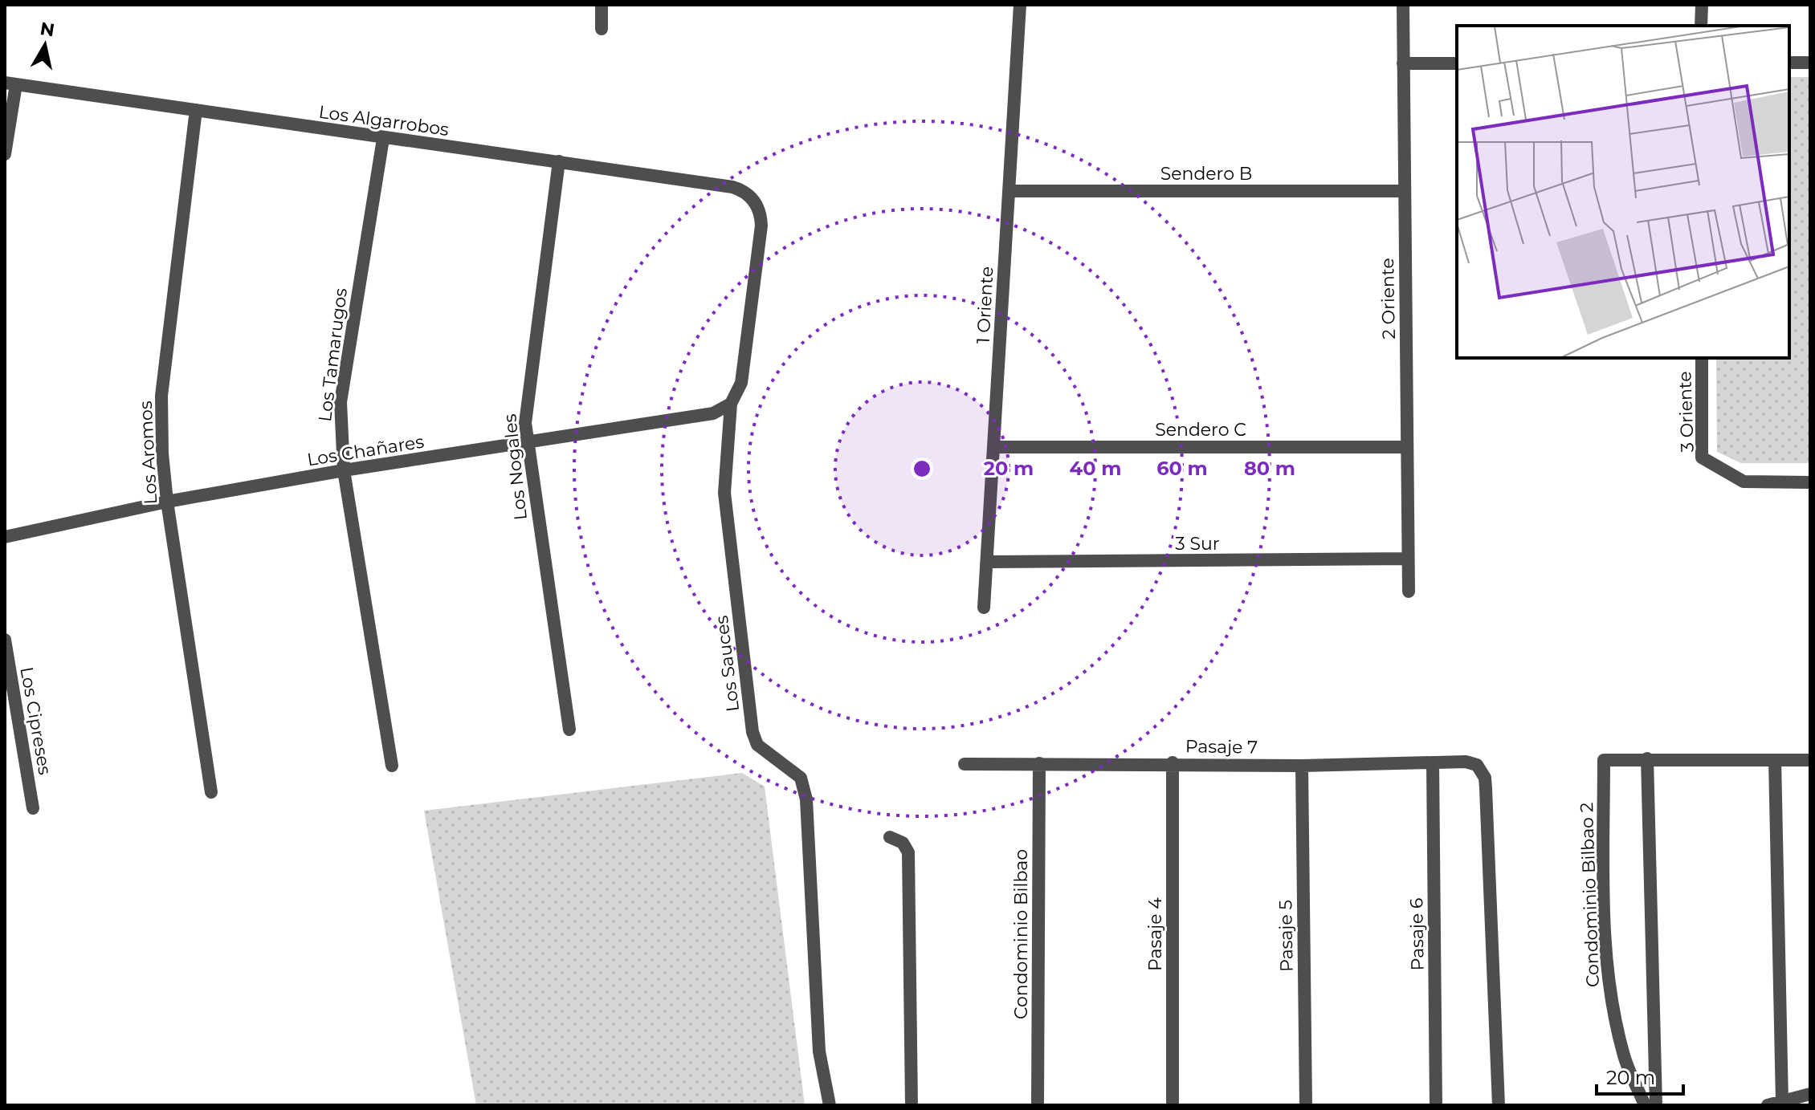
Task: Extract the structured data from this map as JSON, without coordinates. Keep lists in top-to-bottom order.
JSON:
{
  "streets": {
    "street": [
      "Los Algarrobos",
      "Sendero B",
      "2 Oriente",
      "1 Oriente",
      "Los Tamarugos",
      "3 Oriente",
      "Sendero C",
      "Los Chañares",
      "Los Aromos",
      "Los Nogales",
      "3 Sur",
      "Los Sauces",
      "Los Cipreses",
      "Pasaje 7",
      "Condominio Bilbao 2",
      "Condominio Bilbao",
      "Pasaje 4",
      "Pasaje 6",
      "Pasaje 5"
    ]
  },
  "crossings": [
    ["Los Algarrobos", "Los Tamarugos"],
    ["Los Algarrobos", "Los Aromos"],
    ["Los Algarrobos", "Los Nogales"],
    ["Los Algarrobos", "Los Sauces"],
    ["Sendero B", "2 Oriente"],
    ["Sendero B", "1 Oriente"],
    ["2 Oriente", "Sendero C"],
    ["2 Oriente", "3 Sur"],
    ["1 Oriente", "Sendero C"],
    ["1 Oriente", "3 Sur"],
    ["Los Tamarugos", "Los Chañares"],
    ["Los Chañares", "Los Aromos"],
    ["Los Chañares", "Los Nogales"],
    ["Los Chañares", "Los Sauces"],
    ["Pasaje 7", "Condominio Bilbao"],
    ["Pasaje 7", "Pasaje 4"],
    ["Pasaje 7", "Pasaje 6"],
    ["Pasaje 7", "Pasaje 5"]
  ],
  "scale_bar": "20 m",
  "north": "top",
  "rings": [
    "20 m",
    "40 m",
    "60 m",
    "80 m"
  ]
}
